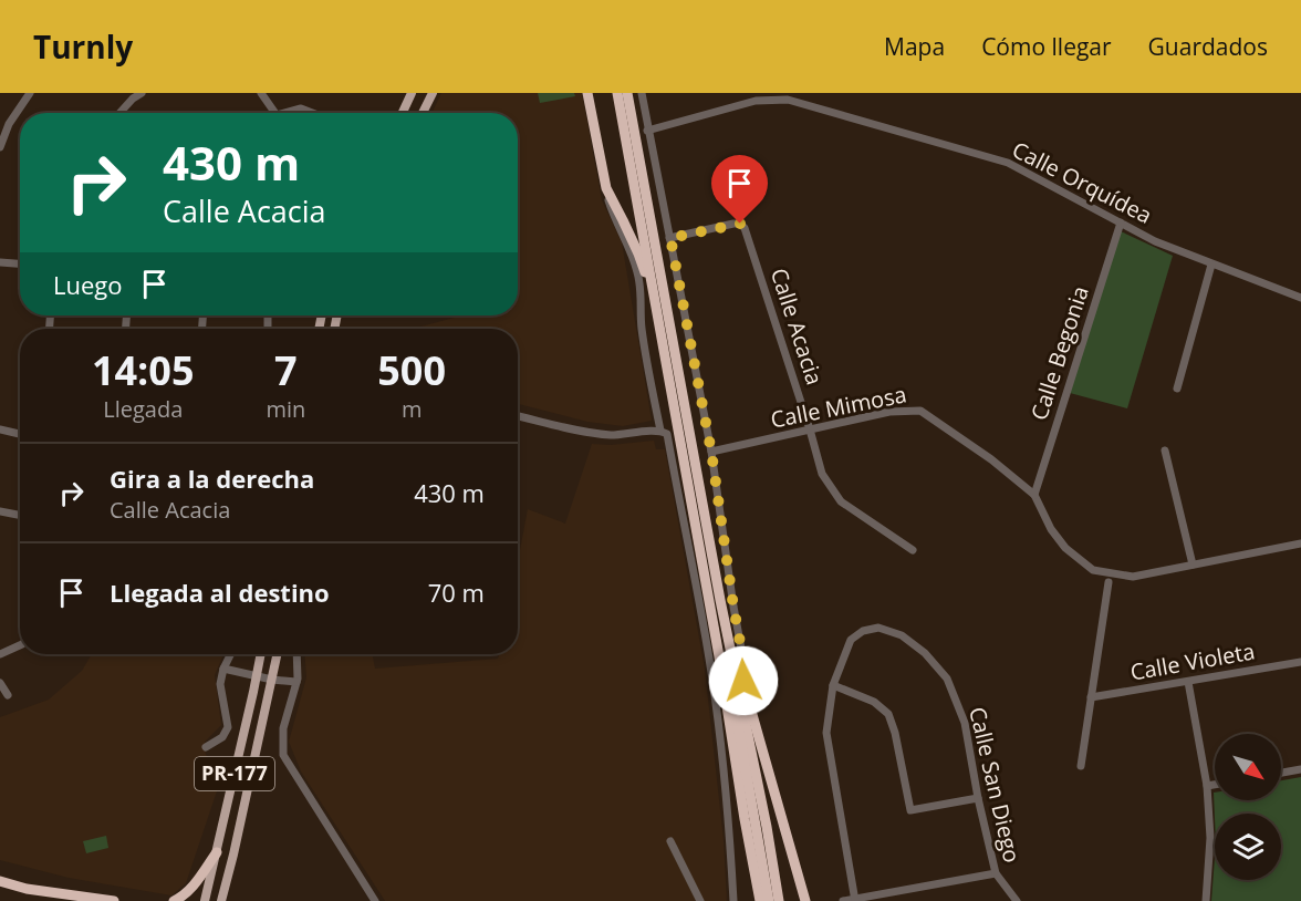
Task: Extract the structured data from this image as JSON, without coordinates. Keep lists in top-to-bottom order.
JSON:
{
  "streets": {
    "main road": ["PR-177"],
    "street": [
      "Calle Orquídea",
      "Calle Acacia",
      "Calle Begonia",
      "Calle Mimosa",
      "Calle Violeta",
      "Calle San Diego"
    ]
  },
  "crossings": [
    ["Calle Orquídea", "Calle Begonia"],
    ["Calle Acacia", "Calle Mimosa"],
    ["Calle Begonia", "Calle Mimosa"]
  ],
  "north": "bottom right",
  "page": {
    "header": "Turnly",
    "nav": ["Mapa", "Cómo llegar", "Guardados"],
    "turn": ["430 m", "Calle Acacia"],
    "then": "Luego",
    "eta": [
      "14:05",
      "Llegada",
      "7",
      "min",
      "500",
      "m"
    ],
    "list": [
      {
        "name": "Gira a la derecha",
        "note": "Calle Acacia",
        "value": "430 m"
      },
      {
        "name": "Llegada al destino",
        "value": "70 m"
      }
    ]
  }
}
